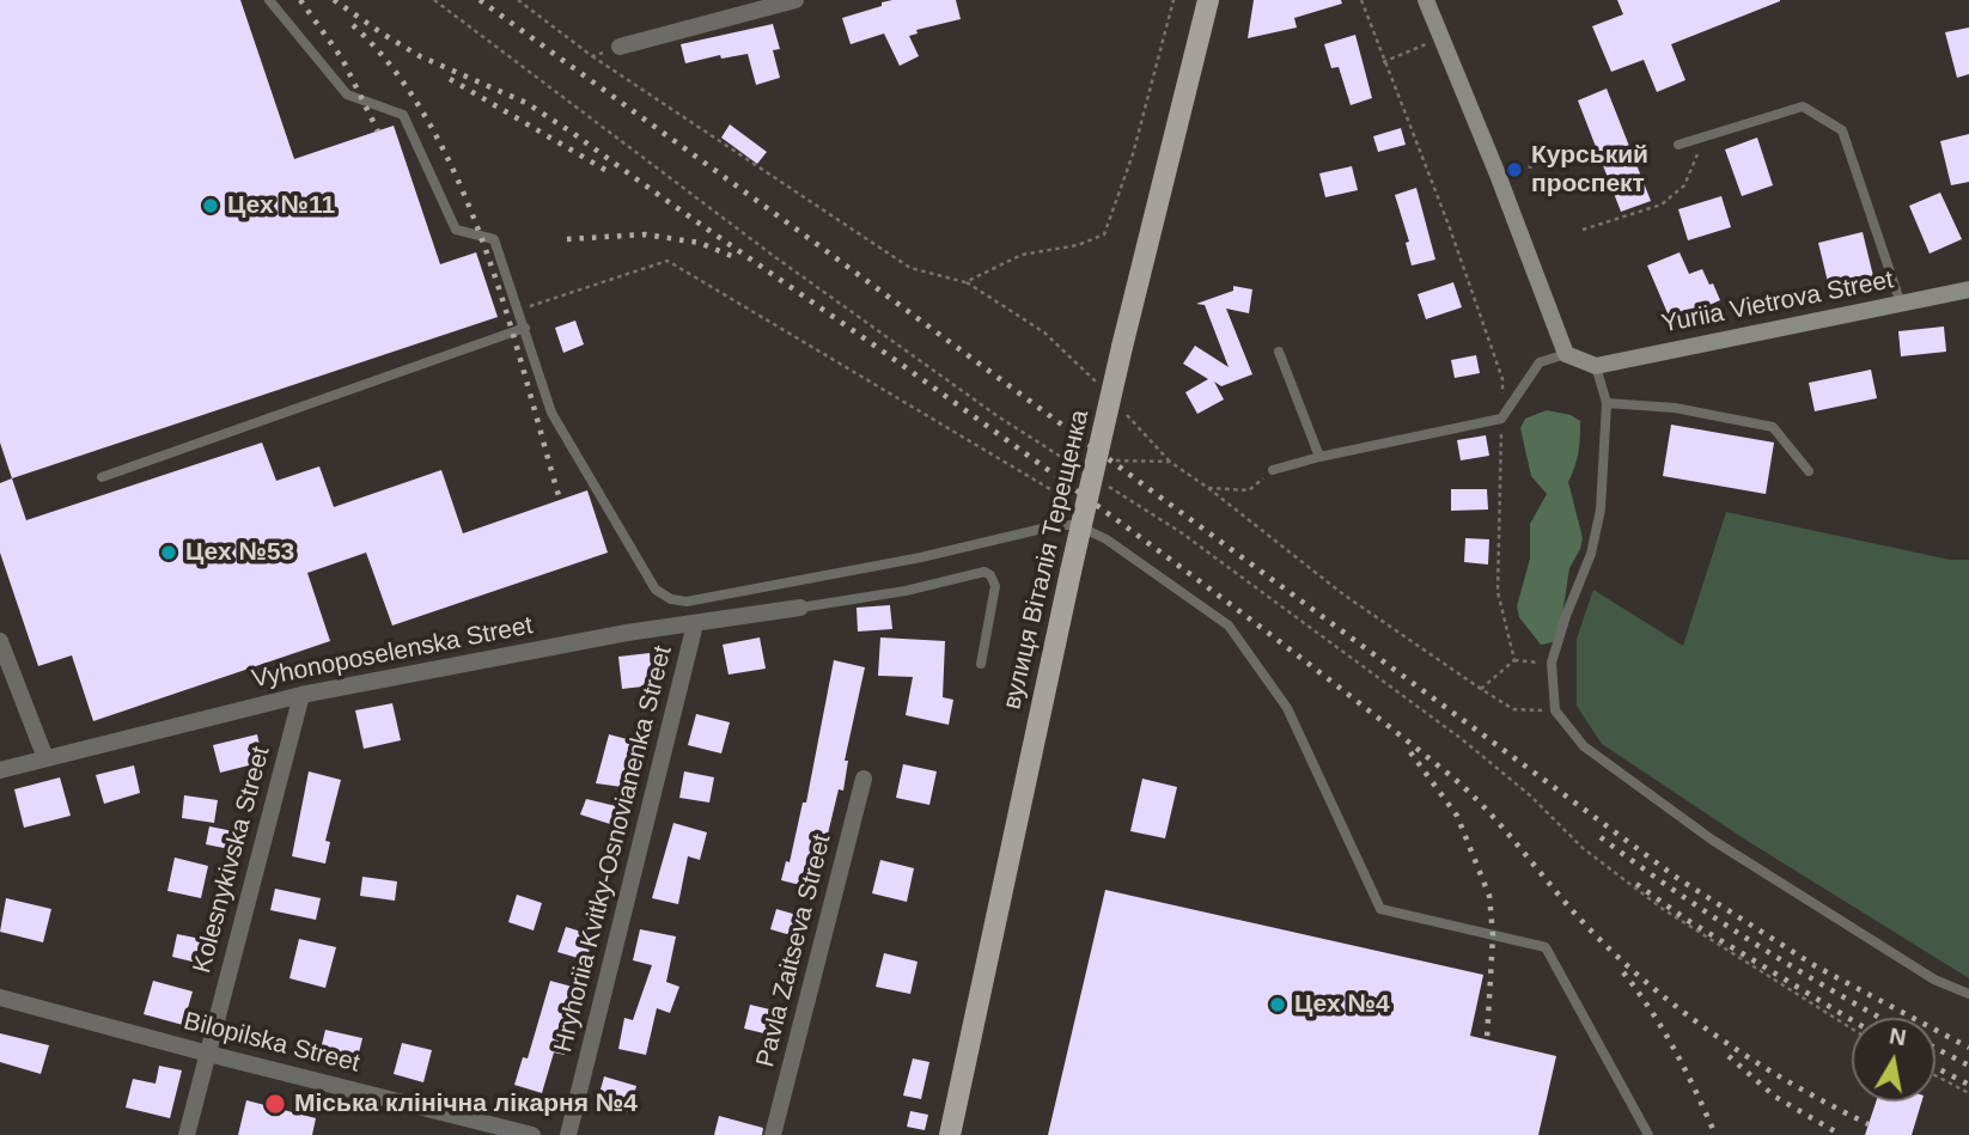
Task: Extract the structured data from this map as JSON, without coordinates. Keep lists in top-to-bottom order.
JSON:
{
  "streets": {
    "main road": ["вулиця Віталія Терещенка"],
    "street": [
      "Yuriia Vietrova Street",
      "Vyhonoposelenska Street",
      "Hryhoriia Kvitky-Osnovianenka Street",
      "Kolesnykivska Street",
      "Pavla Zaitseva Street",
      "Bilopilska Street"
    ]
  },
  "crossings": [
    ["Vyhonoposelenska Street", "Hryhoriia Kvitky-Osnovianenka Street"],
    ["Vyhonoposelenska Street", "Kolesnykivska Street"],
    ["Kolesnykivska Street", "Bilopilska Street"]
  ],
  "places": [
    "Курський проспект",
    "Цех №11",
    "Цех №53",
    "Цех №4",
    "Міська клінічна лікарня №4"
  ],
  "north": "top"
}
